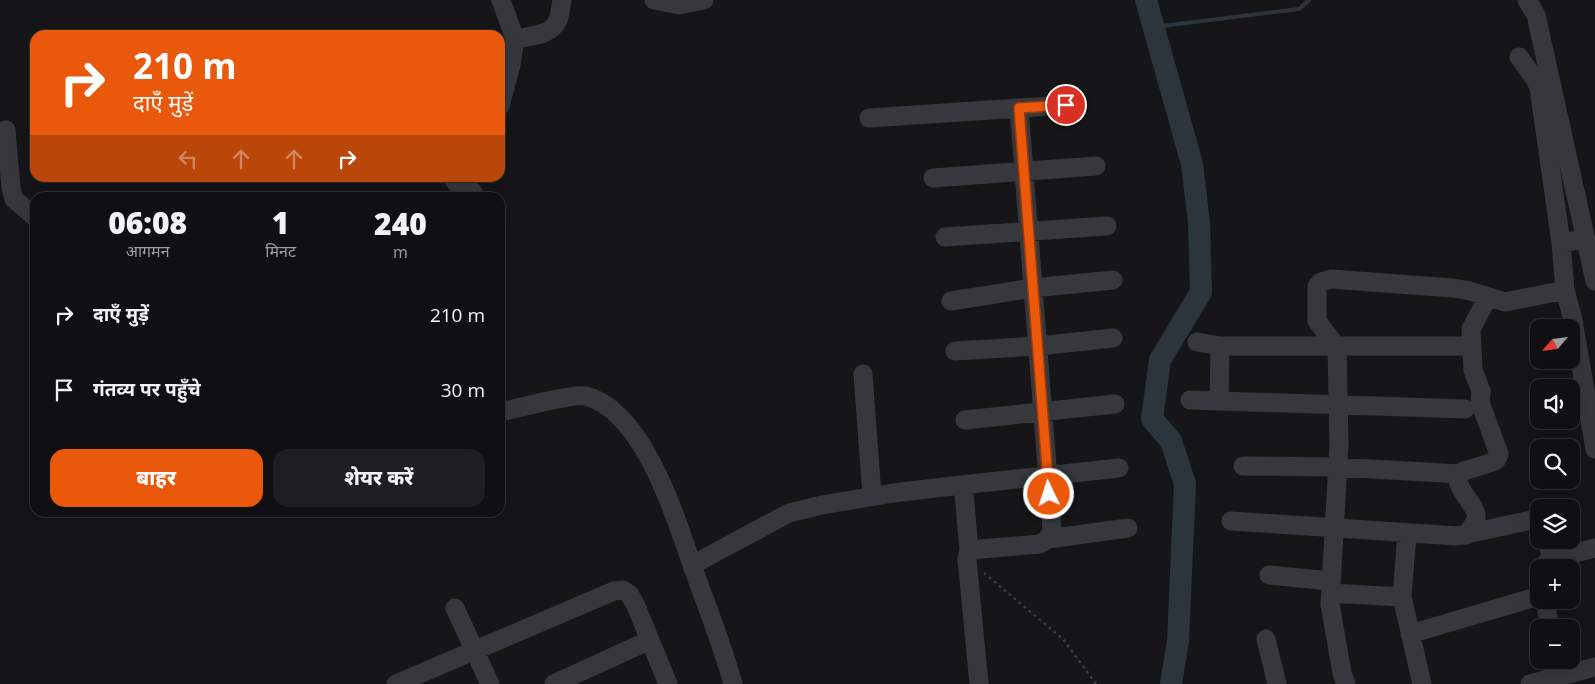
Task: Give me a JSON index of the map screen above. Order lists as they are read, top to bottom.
{
  "north": "bottom left",
  "page": {
    "turn": ["210 m", "दाएँ मुड़ें"],
    "eta": [
      "06:08",
      "आगमन",
      "1",
      "मिनट",
      "240",
      "m"
    ],
    "list": [
      {
        "name": "दाएँ मुड़ें",
        "value": "210 m"
      },
      {
        "name": "गंतव्य पर पहुँचे",
        "value": "30 m"
      }
    ],
    "map_buttons": ["+", "−"],
    "buttons": ["बाहर", "शेयर करें"]
  }
}
